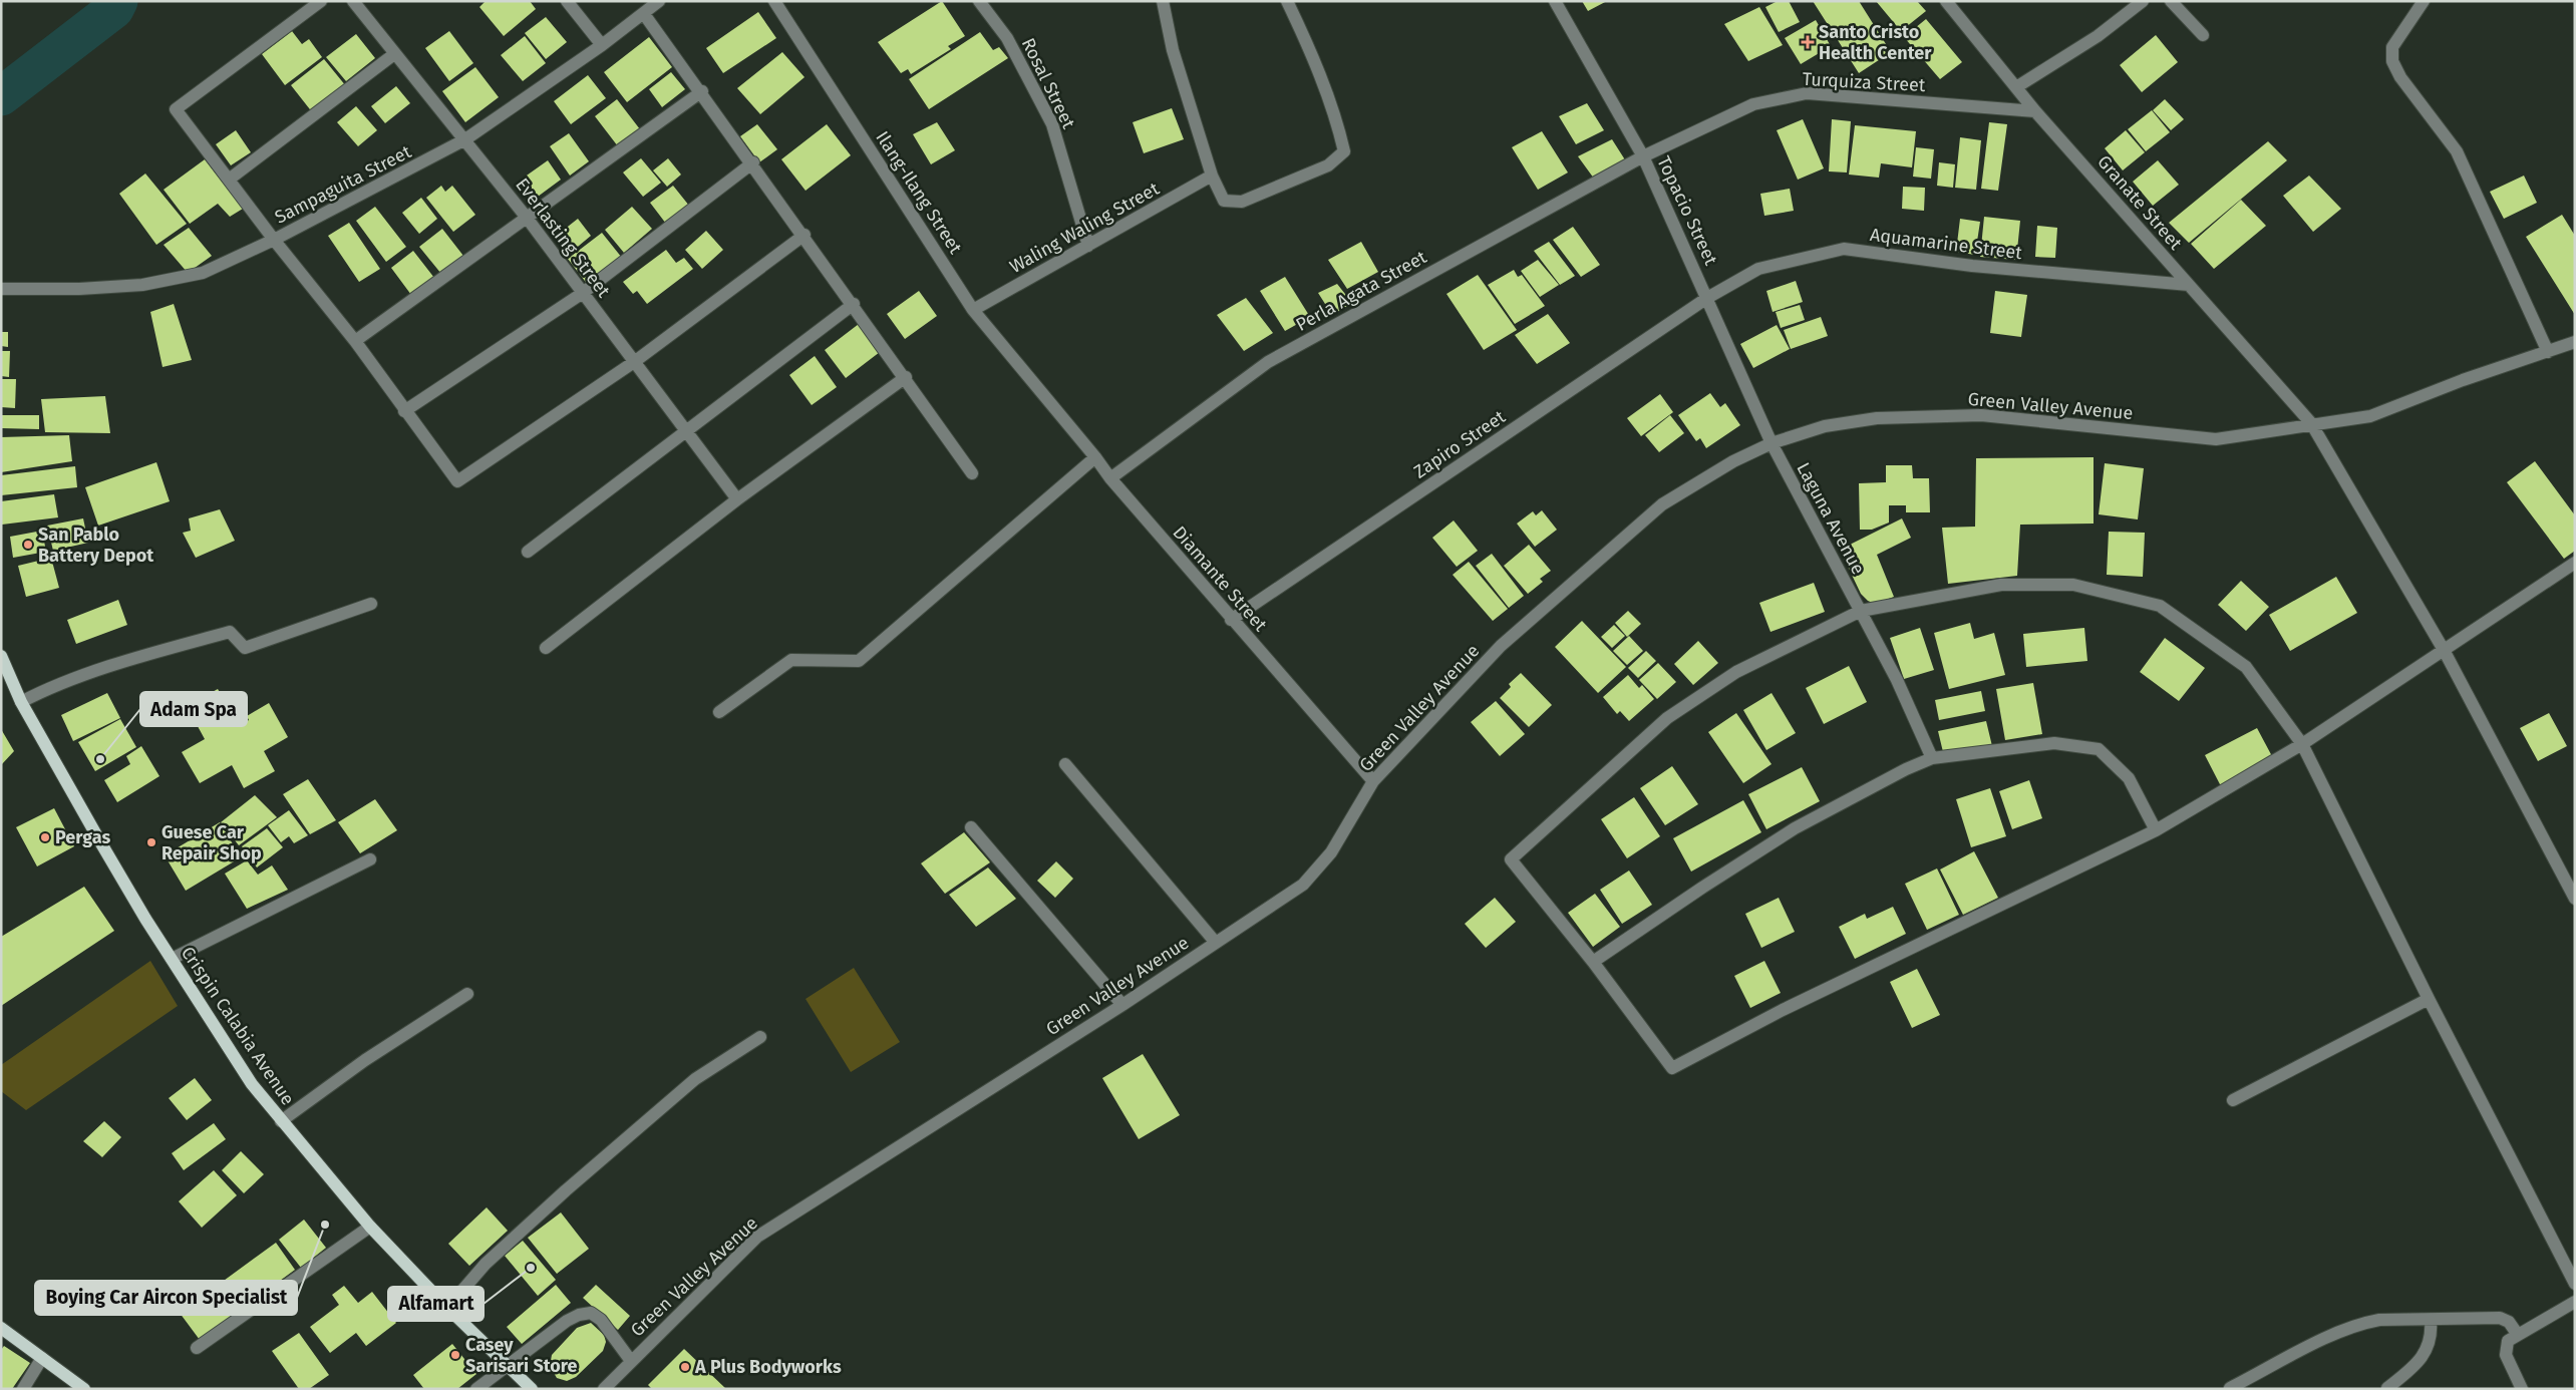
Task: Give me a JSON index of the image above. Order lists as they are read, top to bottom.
{
  "streets": {
    "main road": ["Crispin Calabia Avenue"],
    "street": [
      "Turquiza Street",
      "Rosal Street",
      "Sampaguita Street",
      "Ilang-Ilang Street",
      "Granate Street",
      "Topacio Street",
      "Waling Waling Street",
      "Everlasting Street",
      "Aquamarine Street",
      "Perla Agata Street",
      "Green Valley Avenue",
      "Zapiro Street",
      "Laguna Avenue",
      "Diamante Street"
    ]
  },
  "crossings": [
    ["Turquiza Street", "Granate Street"],
    ["Turquiza Street", "Topacio Street"],
    ["Turquiza Street", "Perla Agata Street"],
    ["Rosal Street", "Waling Waling Street"],
    ["Sampaguita Street", "Everlasting Street"],
    ["Ilang-Ilang Street", "Waling Waling Street"],
    ["Ilang-Ilang Street", "Diamante Street"],
    ["Granate Street", "Aquamarine Street"],
    ["Granate Street", "Green Valley Avenue"],
    ["Topacio Street", "Aquamarine Street"],
    ["Topacio Street", "Perla Agata Street"],
    ["Topacio Street", "Green Valley Avenue"],
    ["Topacio Street", "Zapiro Street"],
    ["Topacio Street", "Laguna Avenue"],
    ["Aquamarine Street", "Zapiro Street"],
    ["Perla Agata Street", "Diamante Street"],
    ["Green Valley Avenue", "Laguna Avenue"],
    ["Green Valley Avenue", "Diamante Street"],
    ["Zapiro Street", "Diamante Street"]
  ],
  "places": {
    "health": ["Santo Cristo Health Center"],
    "other": [
      "San Pablo Battery Depot",
      "Adam Spa",
      "Pergas",
      "Guese Car Repair Shop",
      "Boying Car Aircon Specialist",
      "Alfamart",
      "Casey Sarisari Store",
      "A Plus Bodyworks"
    ]
  }
}
